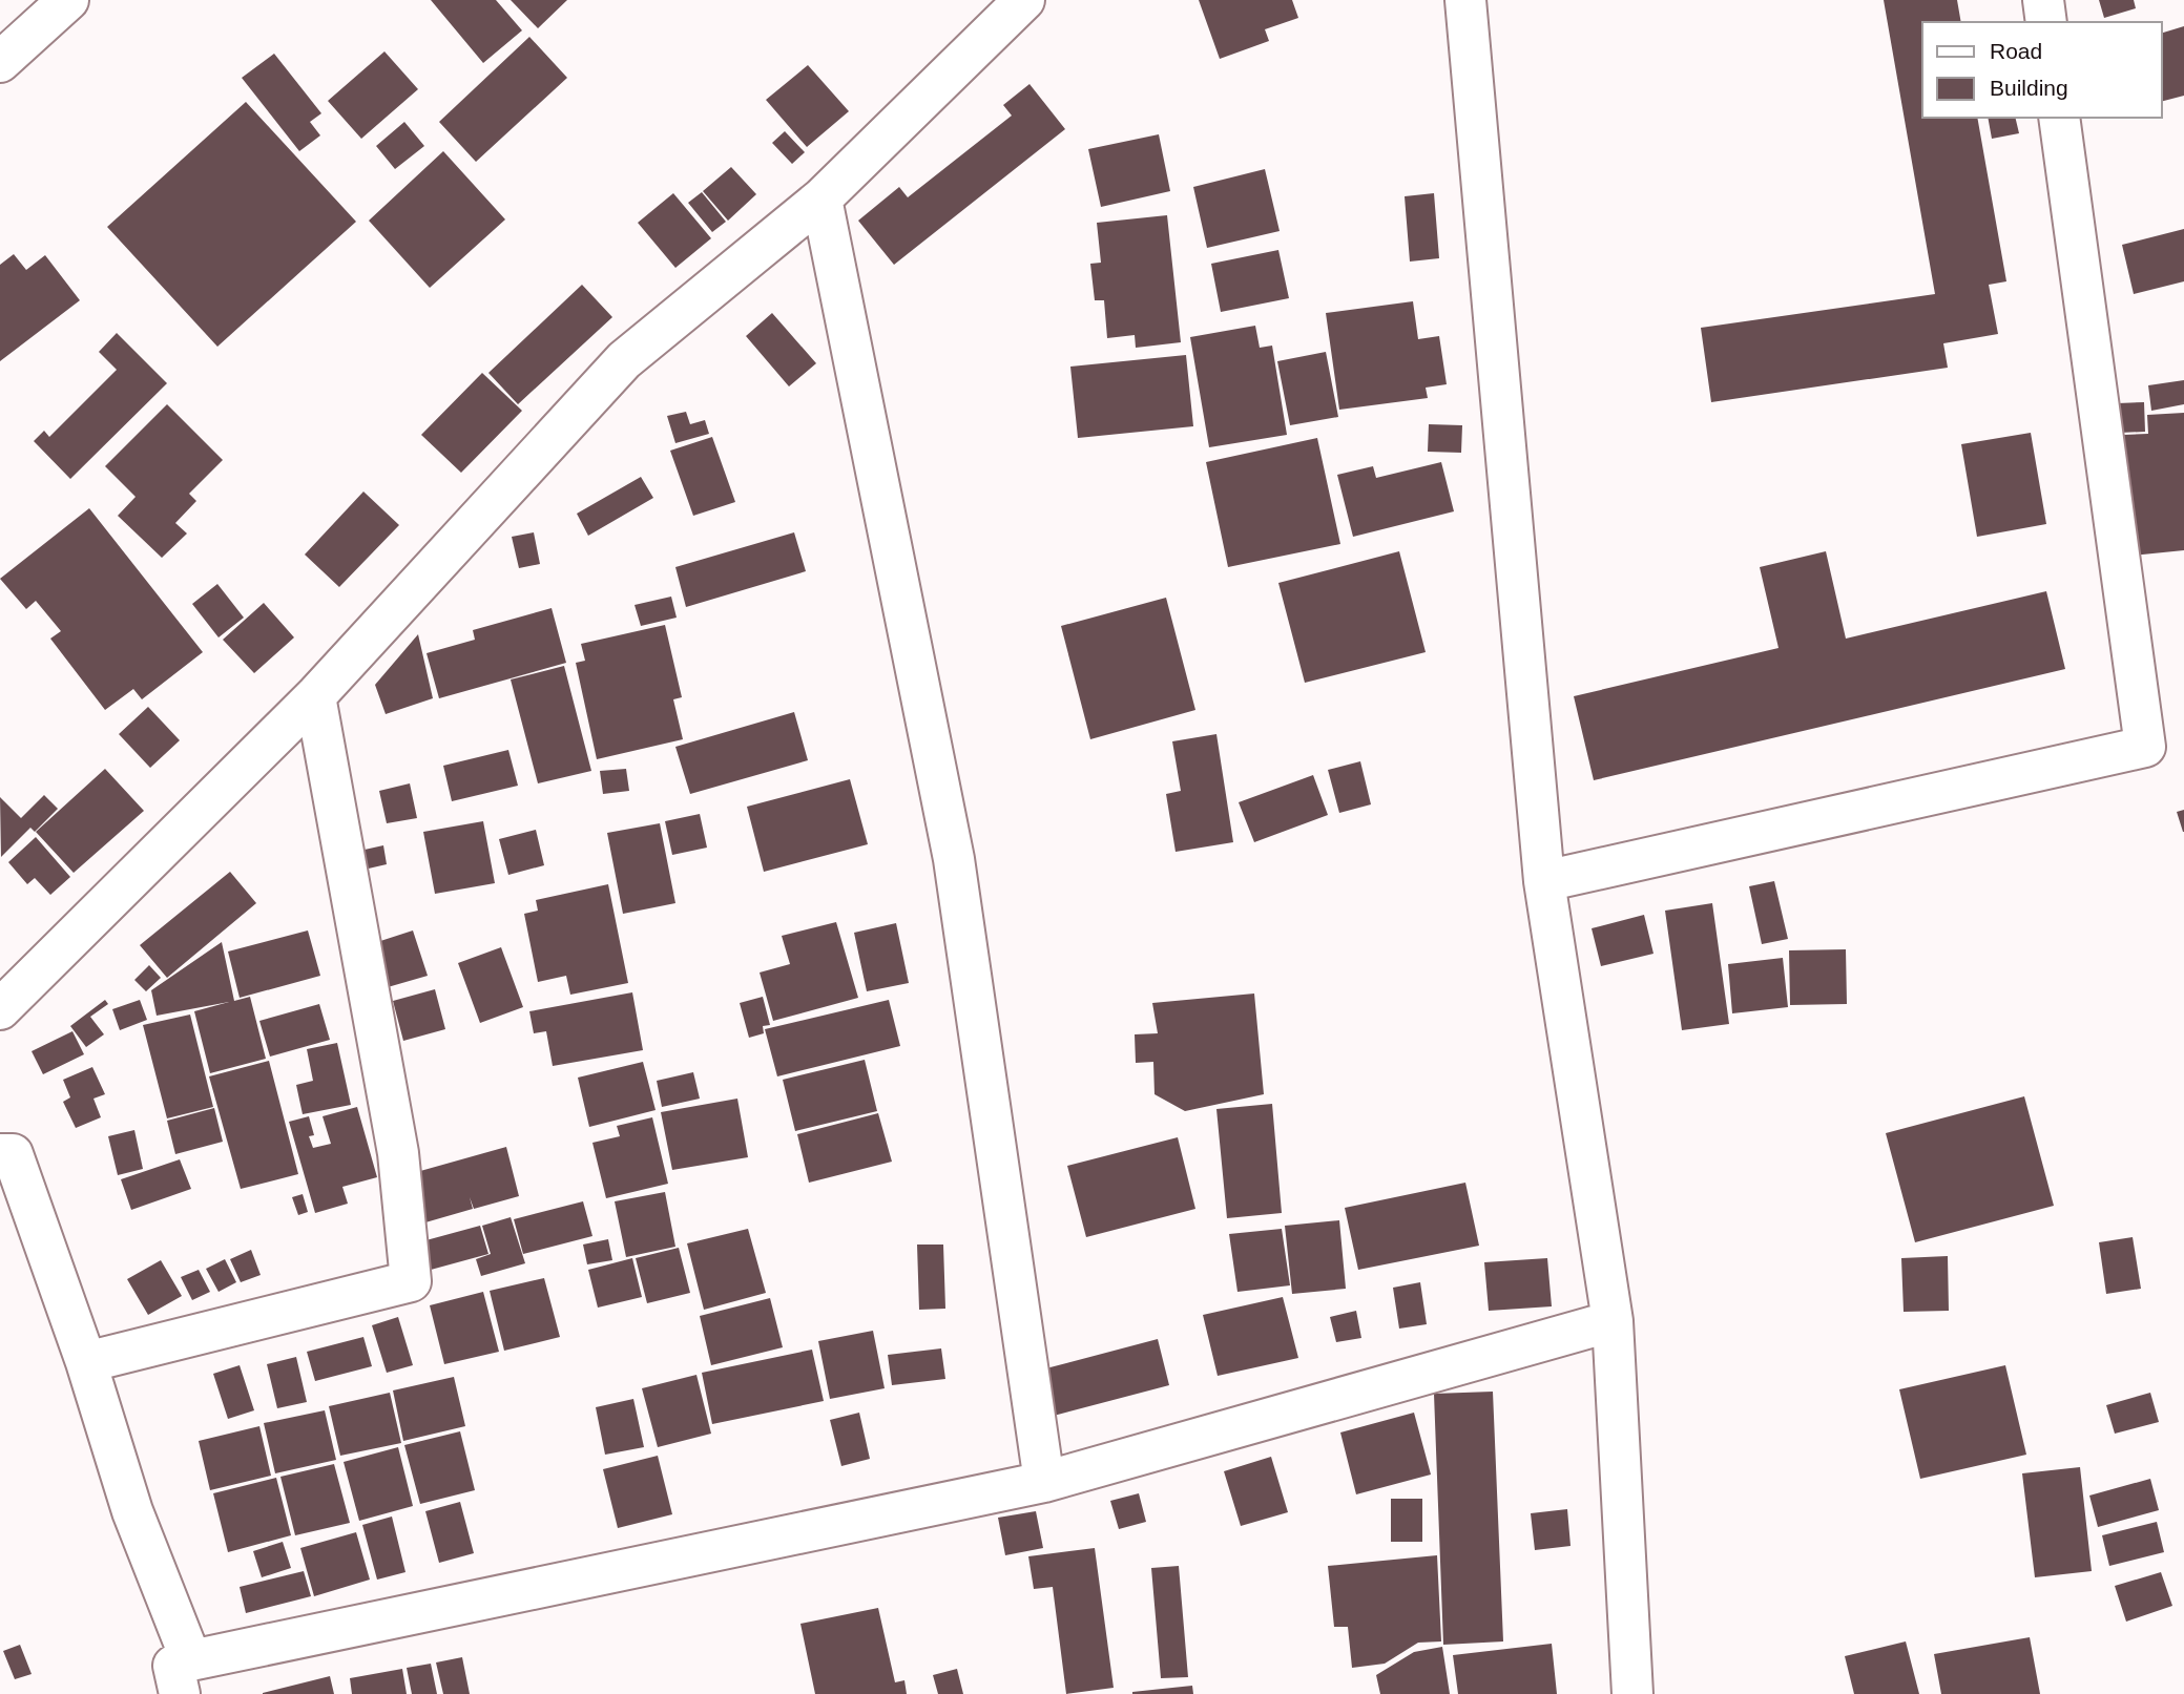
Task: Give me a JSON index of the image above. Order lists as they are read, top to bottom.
{
  "legend": ["Road", "Building"]
}
